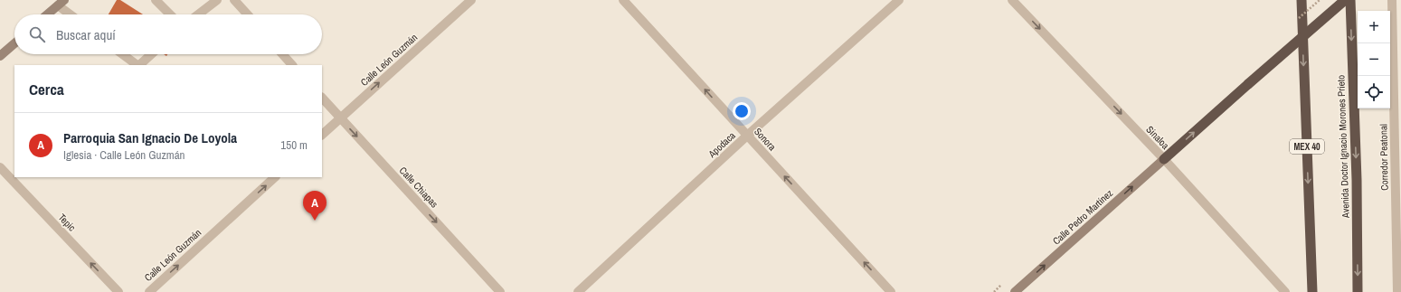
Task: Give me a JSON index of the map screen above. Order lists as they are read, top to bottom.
{
  "streets": {
    "highway": ["MEX 40", "Avenida Doctor Ignacio Morones Prieto"],
    "main road": ["Calle Pedro Martínez"],
    "street": [
      "Calle León Guzmán",
      "Sinaloa",
      "Sonora",
      "Apodaca",
      "Corredor Peatonal",
      "Calle Chiapas",
      "Tepic"
    ]
  },
  "crossings": [
    ["Calle León Guzmán", "Calle Chiapas"],
    ["Sinaloa", "Calle Pedro Martínez"],
    ["Sonora", "Apodaca"]
  ],
  "one_way": [
    "Calle León Guzmán",
    "Sinaloa",
    "Sonora",
    "Calle Chiapas",
    "Calle Pedro Martínez",
    "Tepic"
  ],
  "page": {
    "map_buttons": ["+", "−"],
    "search": "Buscar aquí",
    "heading": "Cerca",
    "list": [
      {
        "mark": "A",
        "name": "Parroquia San Ignacio De Loyola",
        "note": "Iglesia · Calle León Guzmán",
        "value": "150 m"
      }
    ],
    "pins": "A"
  }
}
